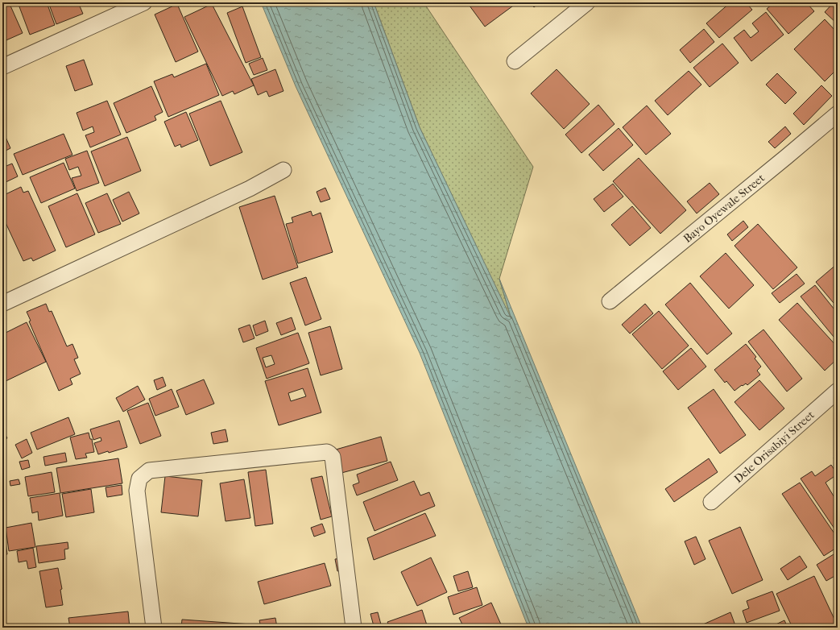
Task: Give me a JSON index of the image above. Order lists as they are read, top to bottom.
{
  "streets": {
    "street": ["Bayo Oyewale Street", "Dele Orisabiyi Street"]
  }
}
